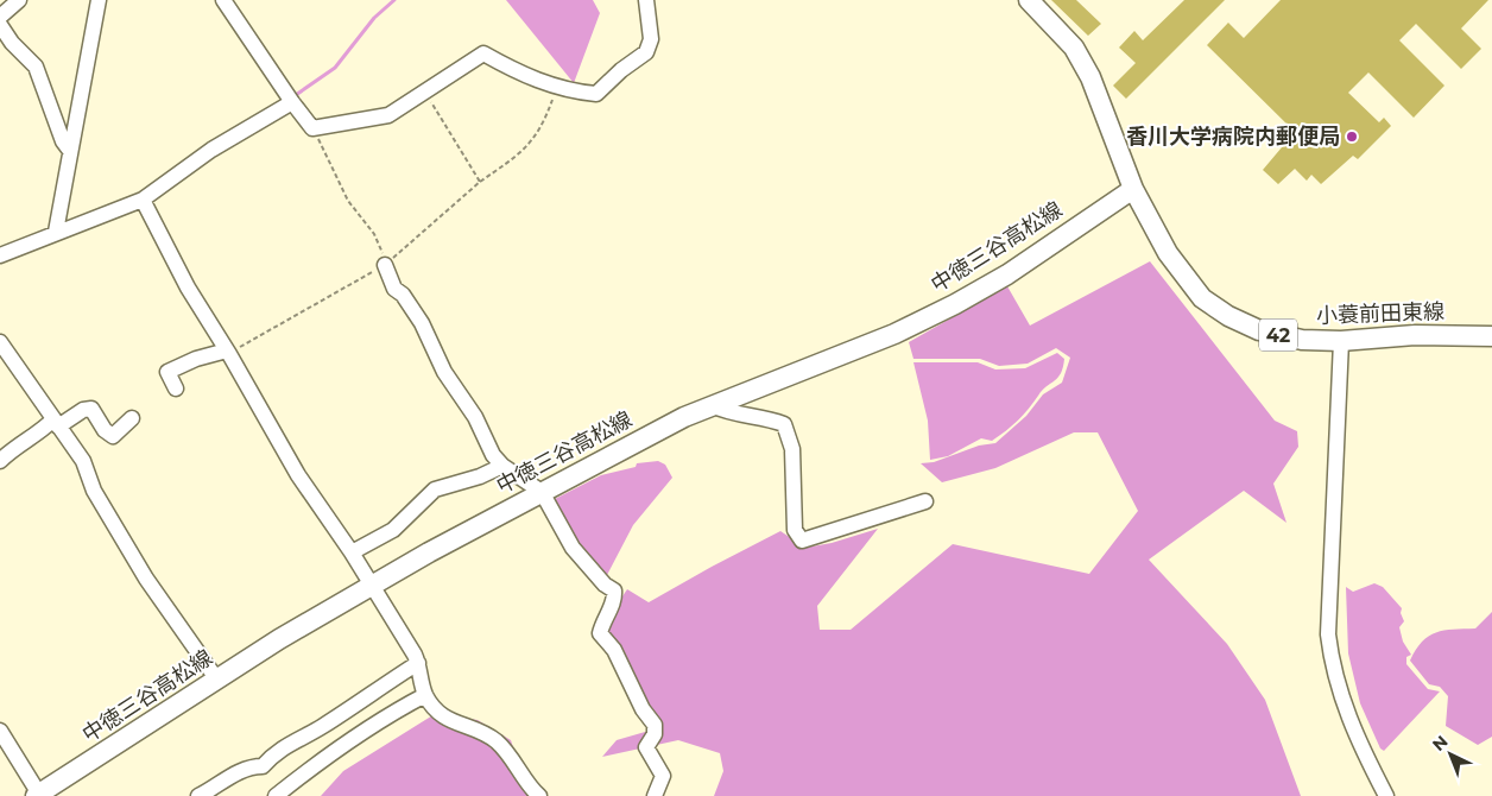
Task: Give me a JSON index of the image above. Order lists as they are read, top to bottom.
{
  "streets": {
    "main road": ["中徳三谷高松線", "小蓑前田東線", "42"]
  },
  "crossings": [
    ["中徳三谷高松線", "小蓑前田東線"]
  ],
  "places": ["香川大学病院内郵便局"],
  "north": "top left"
}
